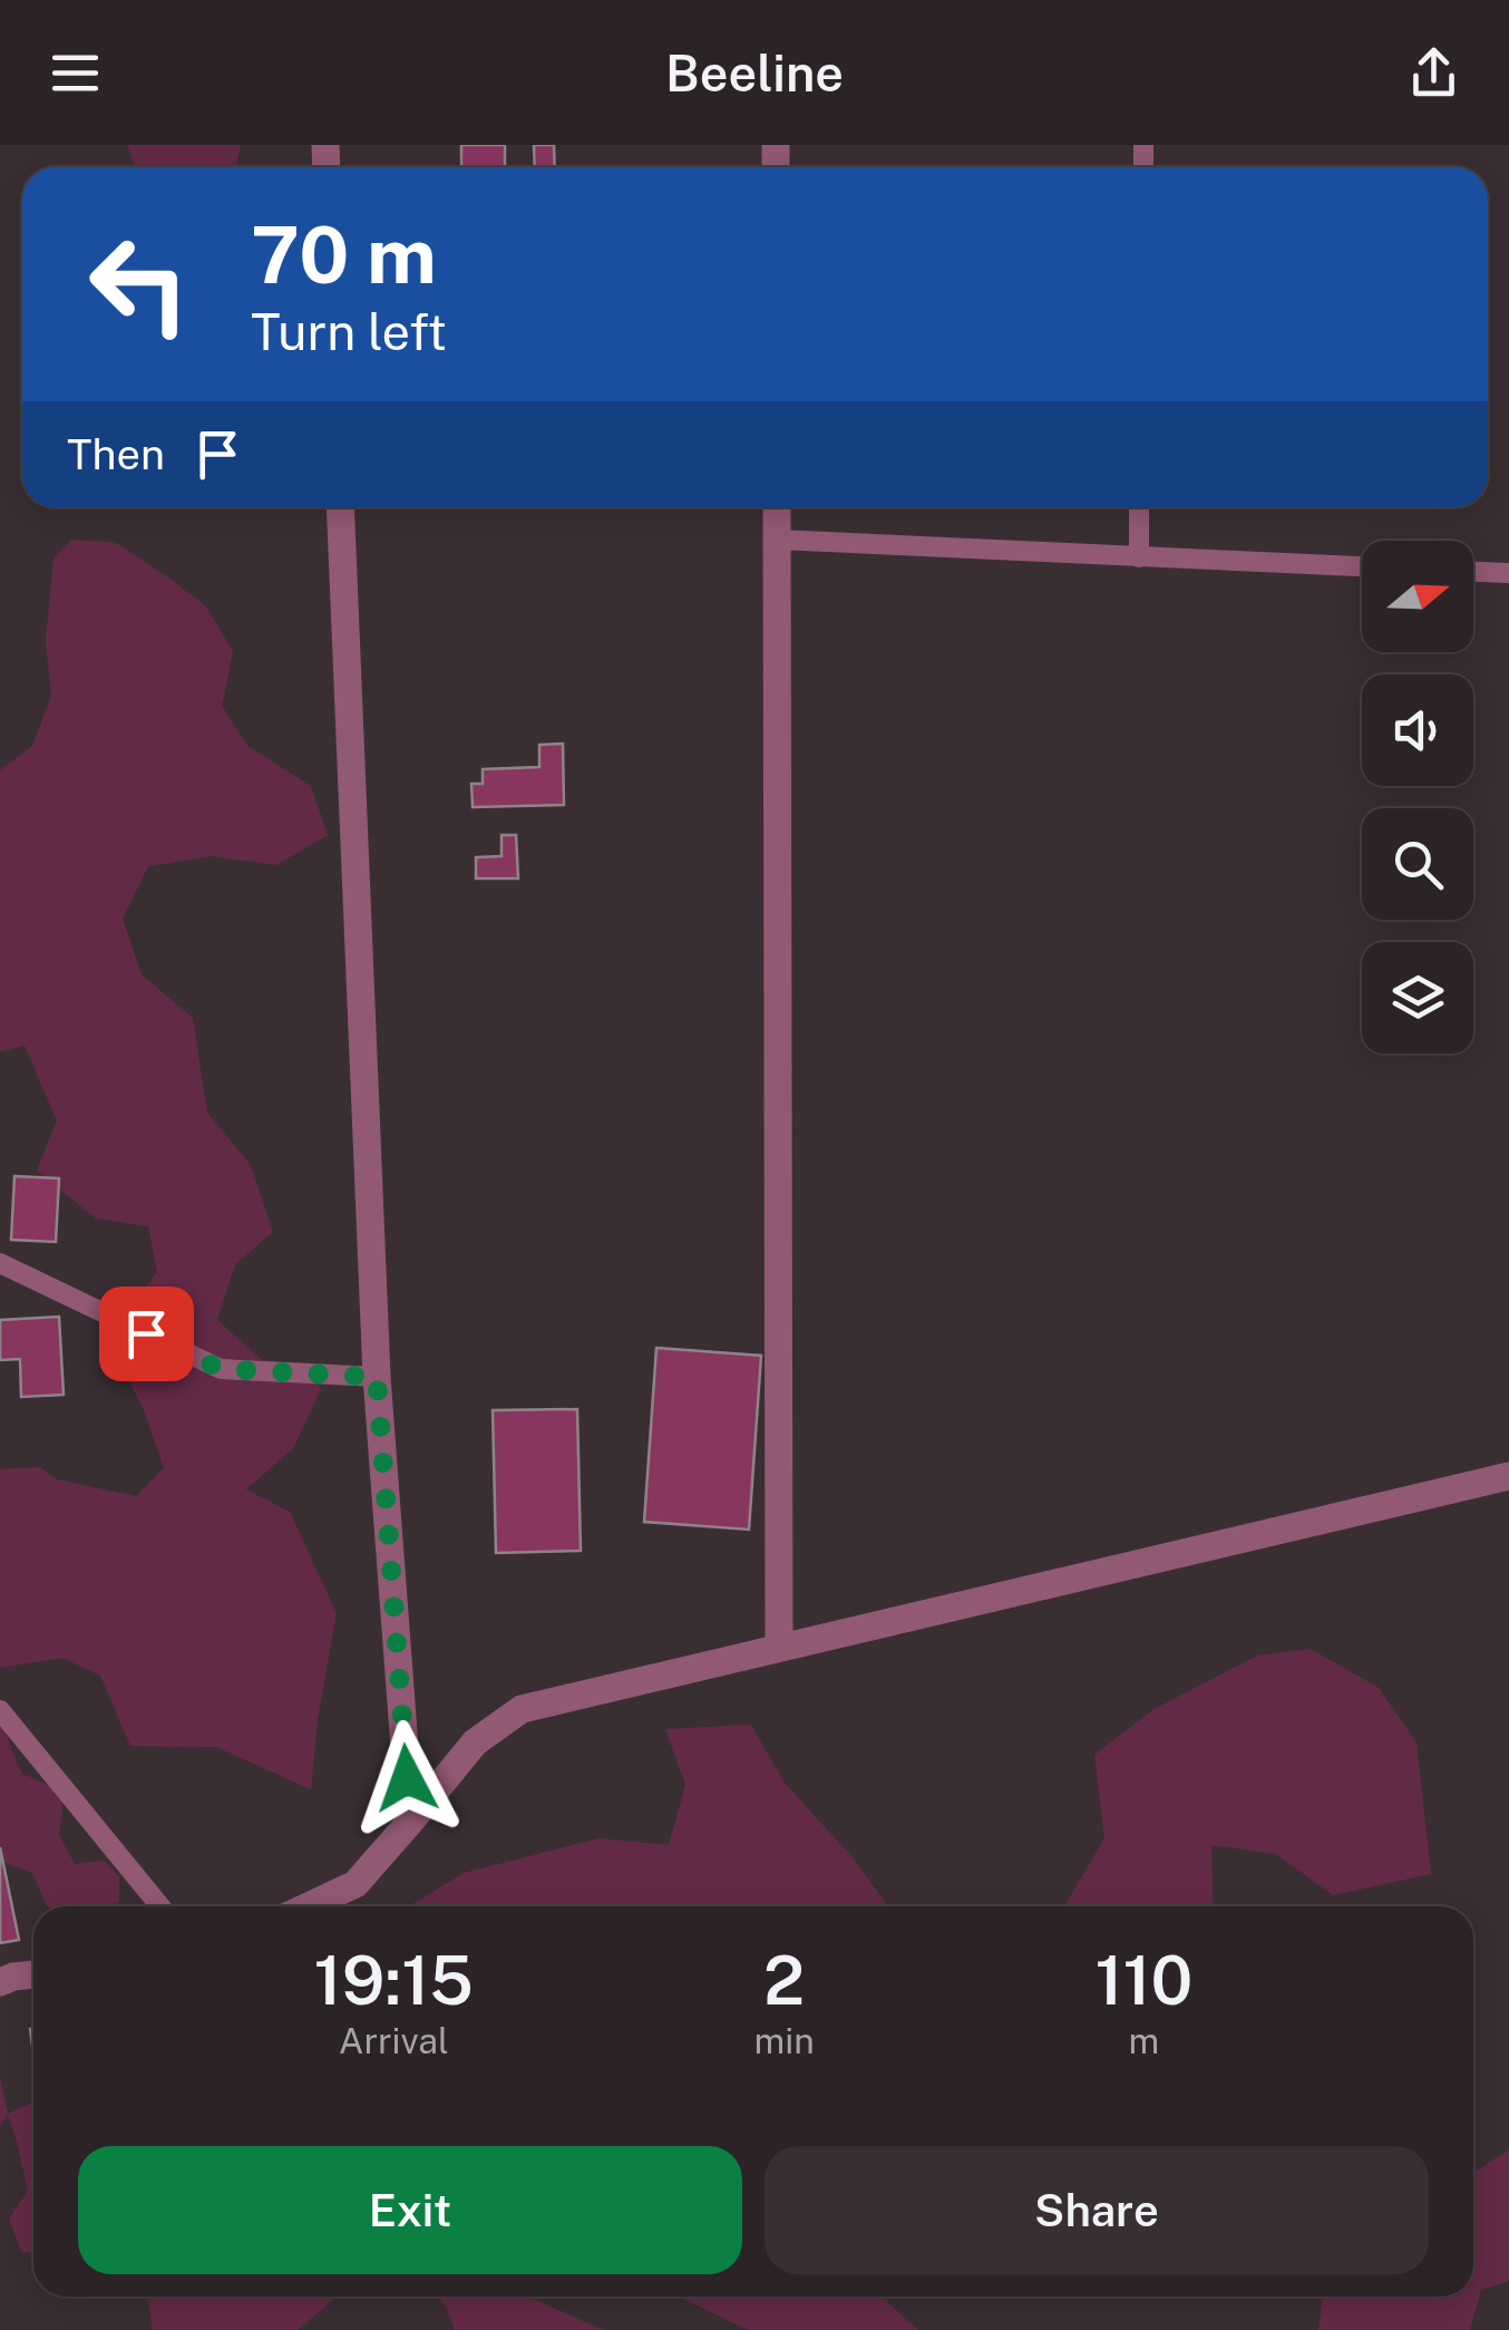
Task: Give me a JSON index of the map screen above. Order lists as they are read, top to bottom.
{
  "north": "right",
  "page": {
    "header": "Beeline",
    "turn": ["70 m", "Turn left"],
    "then": "Then",
    "eta": [
      "19:15",
      "Arrival",
      "2",
      "min",
      "110",
      "m"
    ],
    "buttons": ["Exit", "Share"]
  }
}
